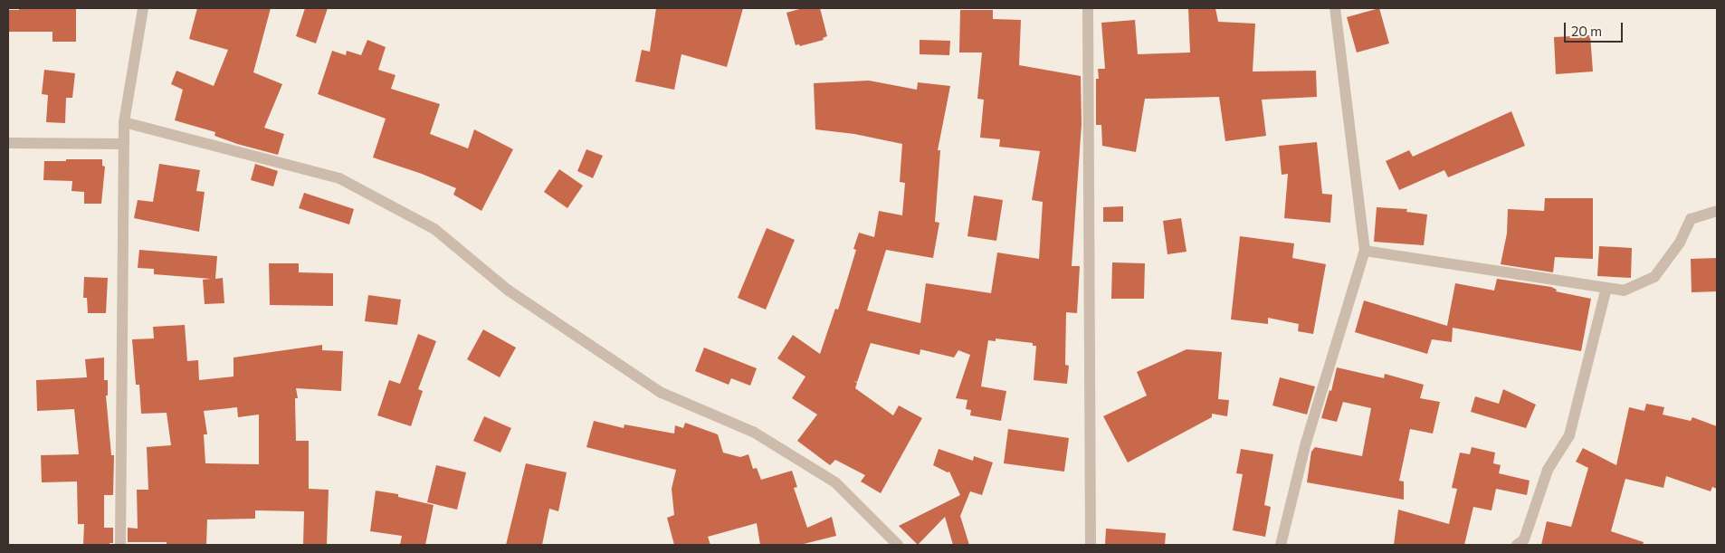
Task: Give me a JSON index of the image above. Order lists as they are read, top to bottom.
{
  "scale_bar": "20 m"
}
